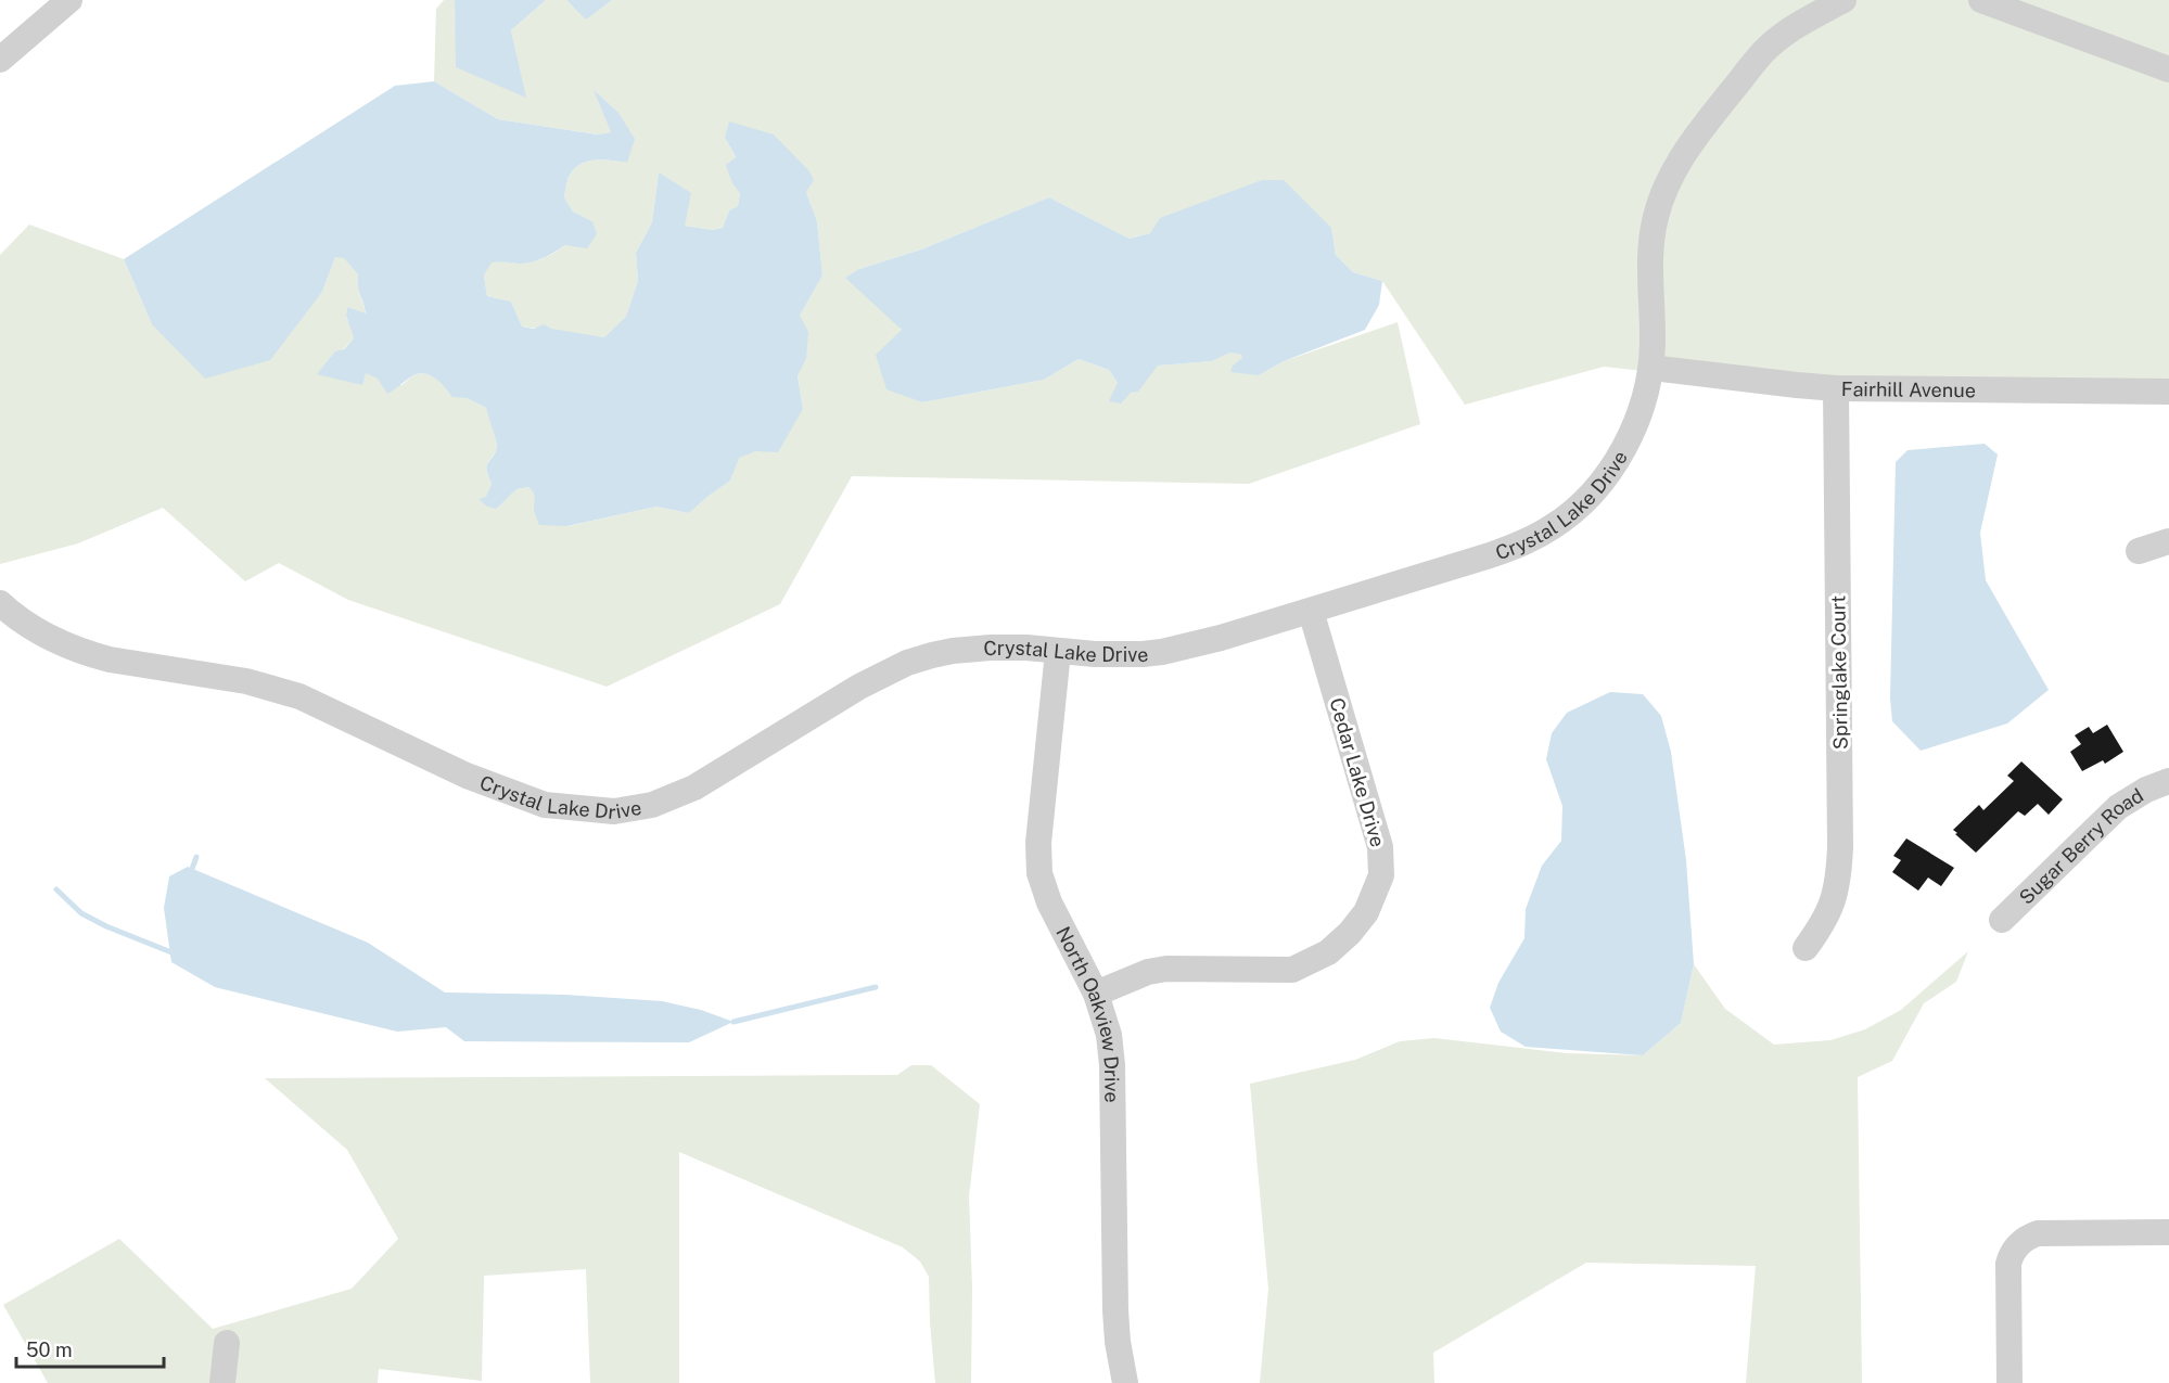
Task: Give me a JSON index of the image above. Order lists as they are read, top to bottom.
{
  "streets": {
    "street": [
      "Fairhill Avenue",
      "Crystal Lake Drive",
      "Springlake Court",
      "Cedar Lake Drive",
      "Sugar Berry Road",
      "North Oakview Drive"
    ]
  },
  "crossings": [
    ["Fairhill Avenue", "Crystal Lake Drive"],
    ["Fairhill Avenue", "Springlake Court"],
    ["Crystal Lake Drive", "Cedar Lake Drive"],
    ["Crystal Lake Drive", "North Oakview Drive"],
    ["Cedar Lake Drive", "North Oakview Drive"]
  ],
  "scale_bar": "50 m"
}
